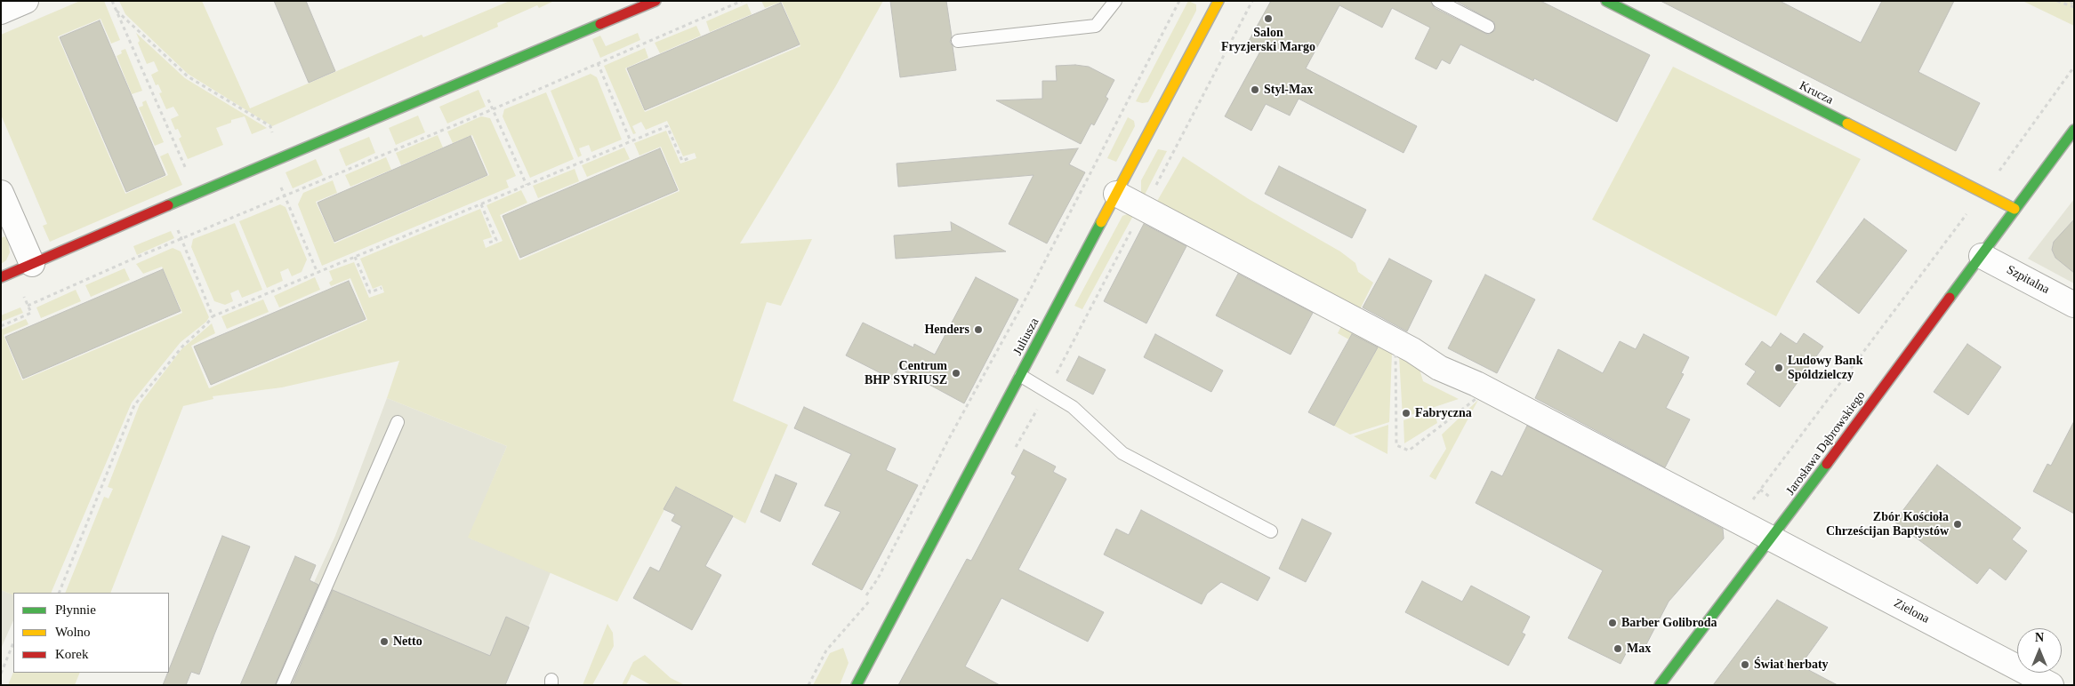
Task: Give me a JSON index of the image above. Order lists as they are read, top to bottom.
{
  "streets": {
    "street": [
      "Krucza",
      "Szpitalna",
      "Juliusza",
      "Jarosława Dąbrowskiego",
      "Zielona"
    ]
  },
  "crossings": [
    ["Krucza", "Jarosława Dąbrowskiego"],
    ["Szpitalna", "Jarosława Dąbrowskiego"],
    ["Jarosława Dąbrowskiego", "Zielona"]
  ],
  "places": [
    "Salon Fryzjerski Margo",
    "Styl-Max",
    "Henders",
    "Ludowy Bank Spóldzielczy",
    "Centrum BHP SYRIUSZ",
    "Fabryczna",
    "Zbór Kościoła Chrześcijan Baptystów",
    "Barber Golibroda",
    "Netto",
    "Max",
    "Świat herbaty"
  ],
  "legend": ["Płynnie", "Wolno", "Korek"],
  "north": "top"
}
